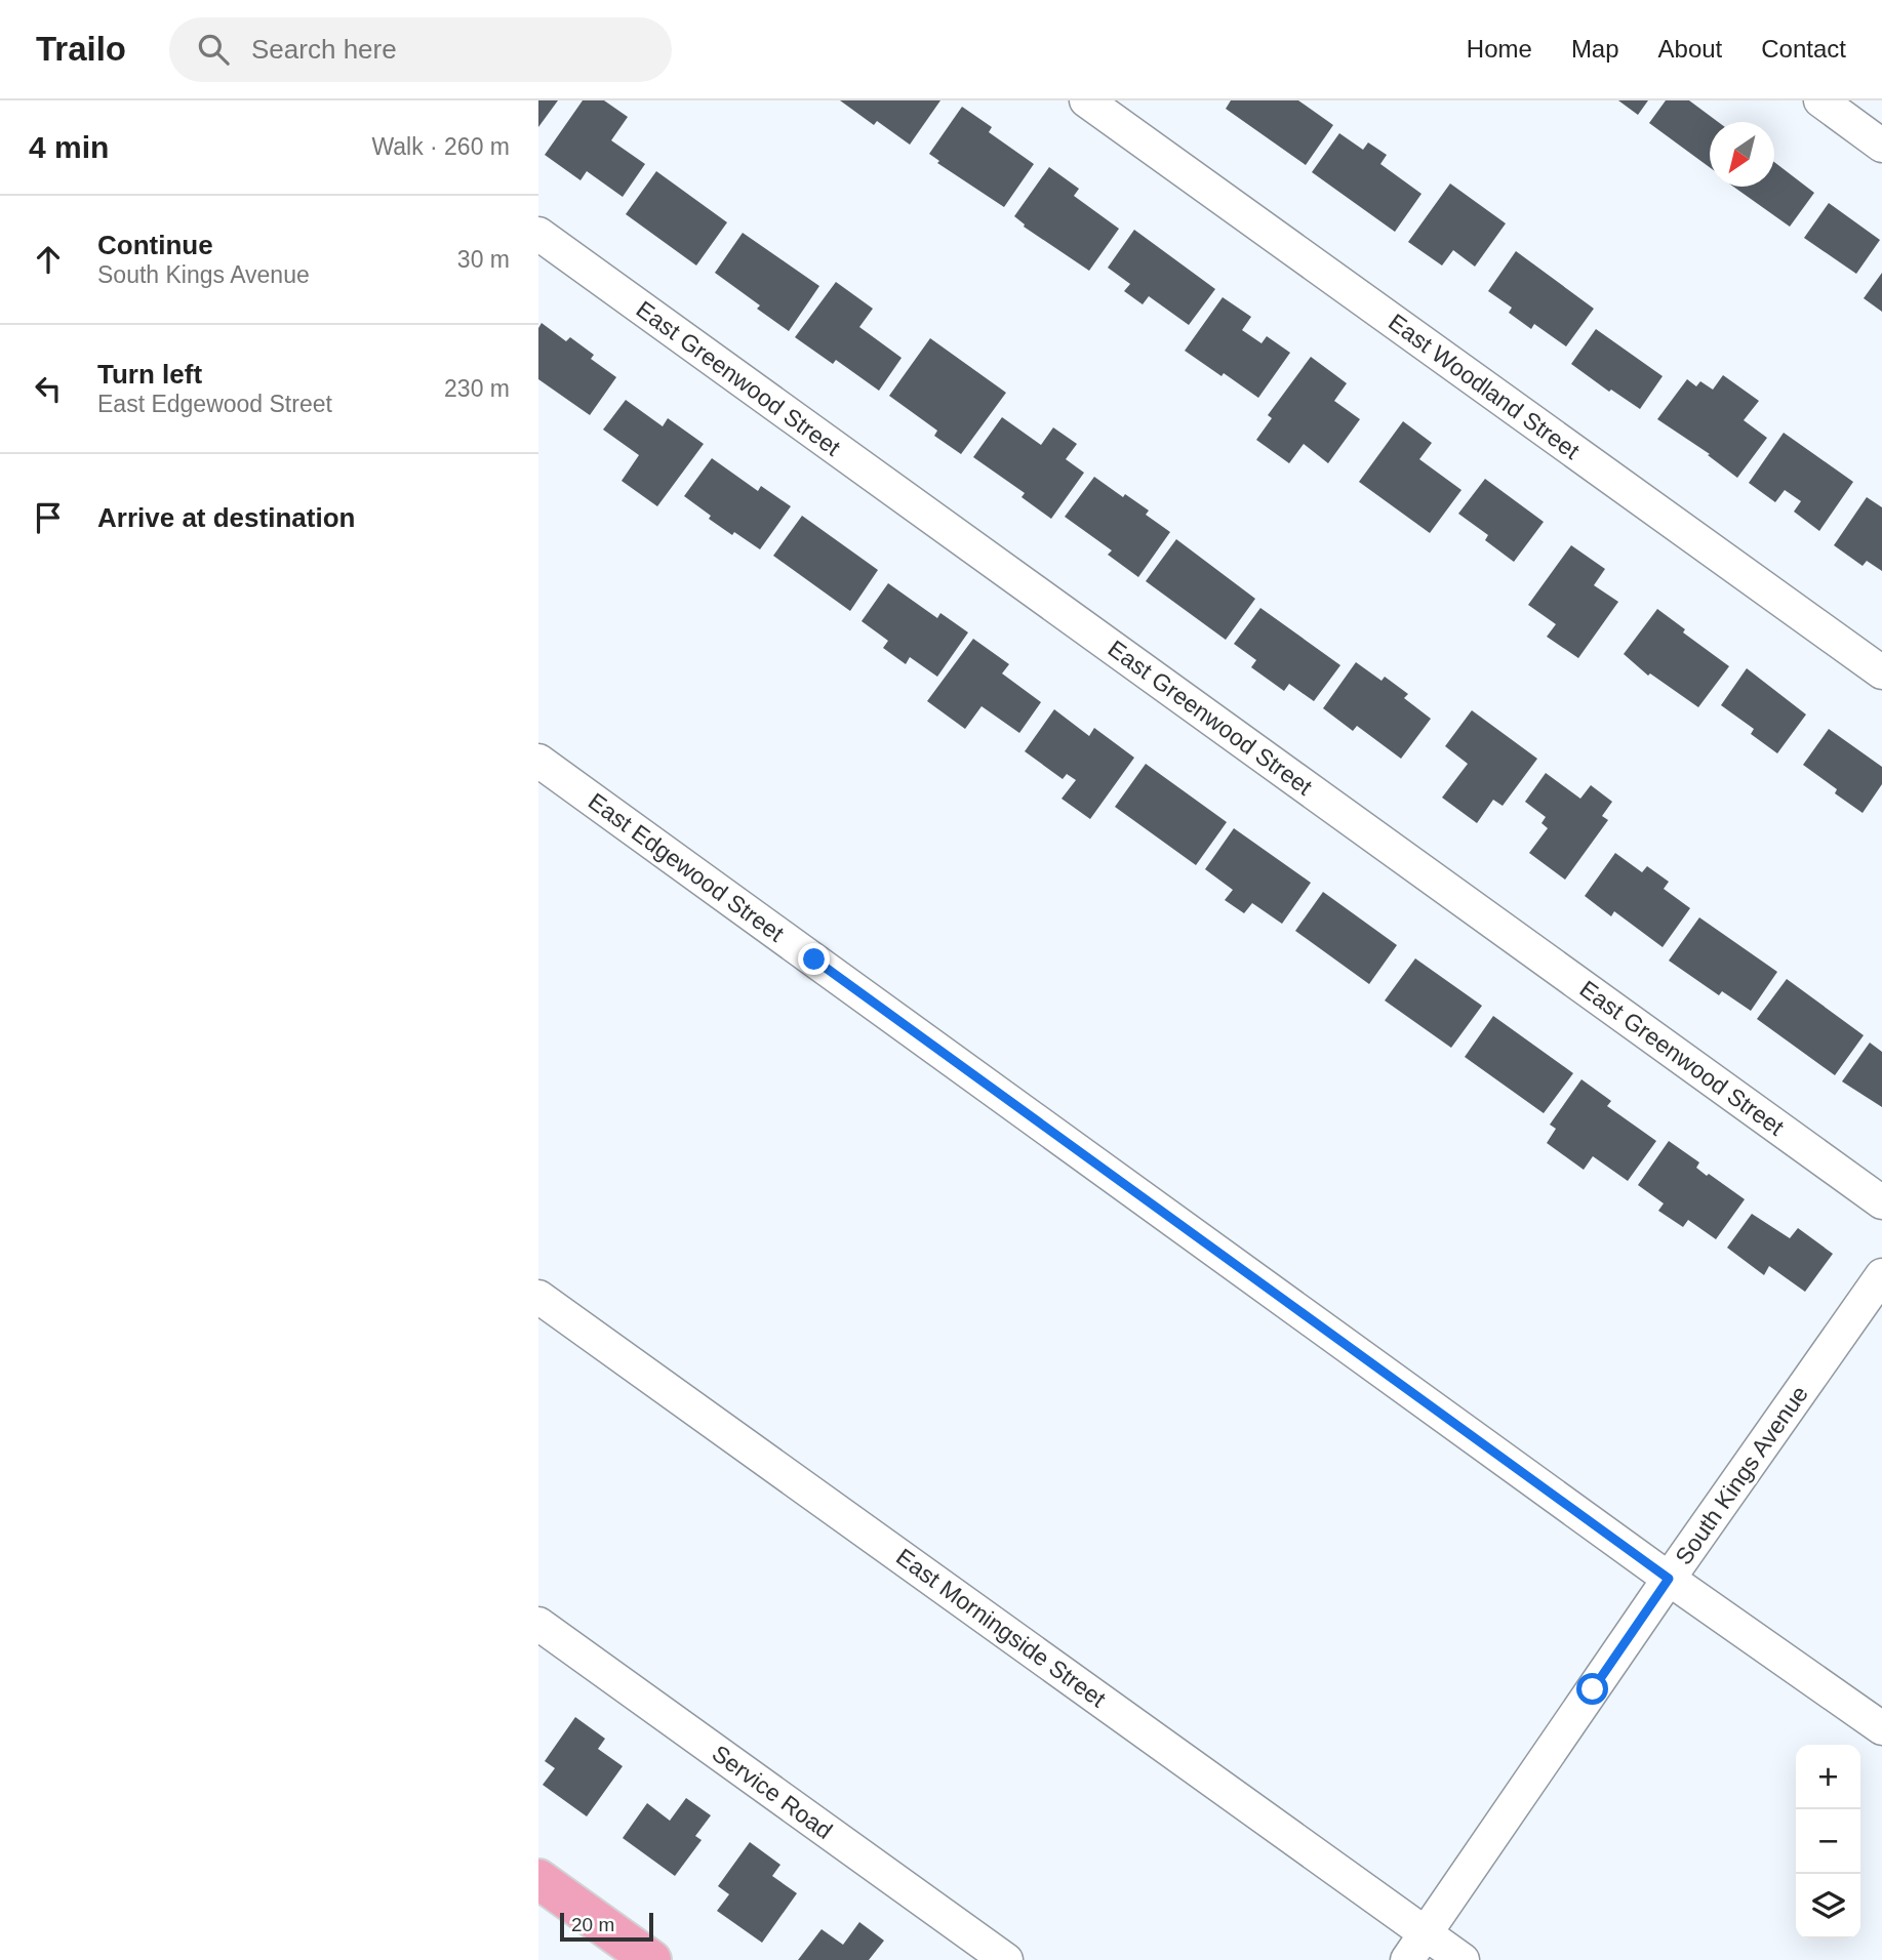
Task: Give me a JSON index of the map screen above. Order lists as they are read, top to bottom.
{
  "streets": {
    "street": [
      "East Greenwood Street",
      "East Woodland Street",
      "East Edgewood Street",
      "South Kings Avenue",
      "East Morningside Street",
      "Service Road"
    ]
  },
  "crossings": [
    ["East Edgewood Street", "South Kings Avenue"],
    ["South Kings Avenue", "East Morningside Street"]
  ],
  "scale_bar": "20 m",
  "north": "bottom left",
  "page": {
    "header": "Trailo",
    "search": "Search here",
    "nav": [
      "Home",
      "Map",
      "About",
      "Contact"
    ],
    "heading": ["4 min", "Walk · 260 m"],
    "list": [
      ["Continue", "South Kings Avenue", "30 m"],
      ["Turn left", "East Edgewood Street", "230 m"],
      "Arrive at destination"
    ],
    "map_buttons": ["+", "−"],
    "scale": "20 m"
  }
}
